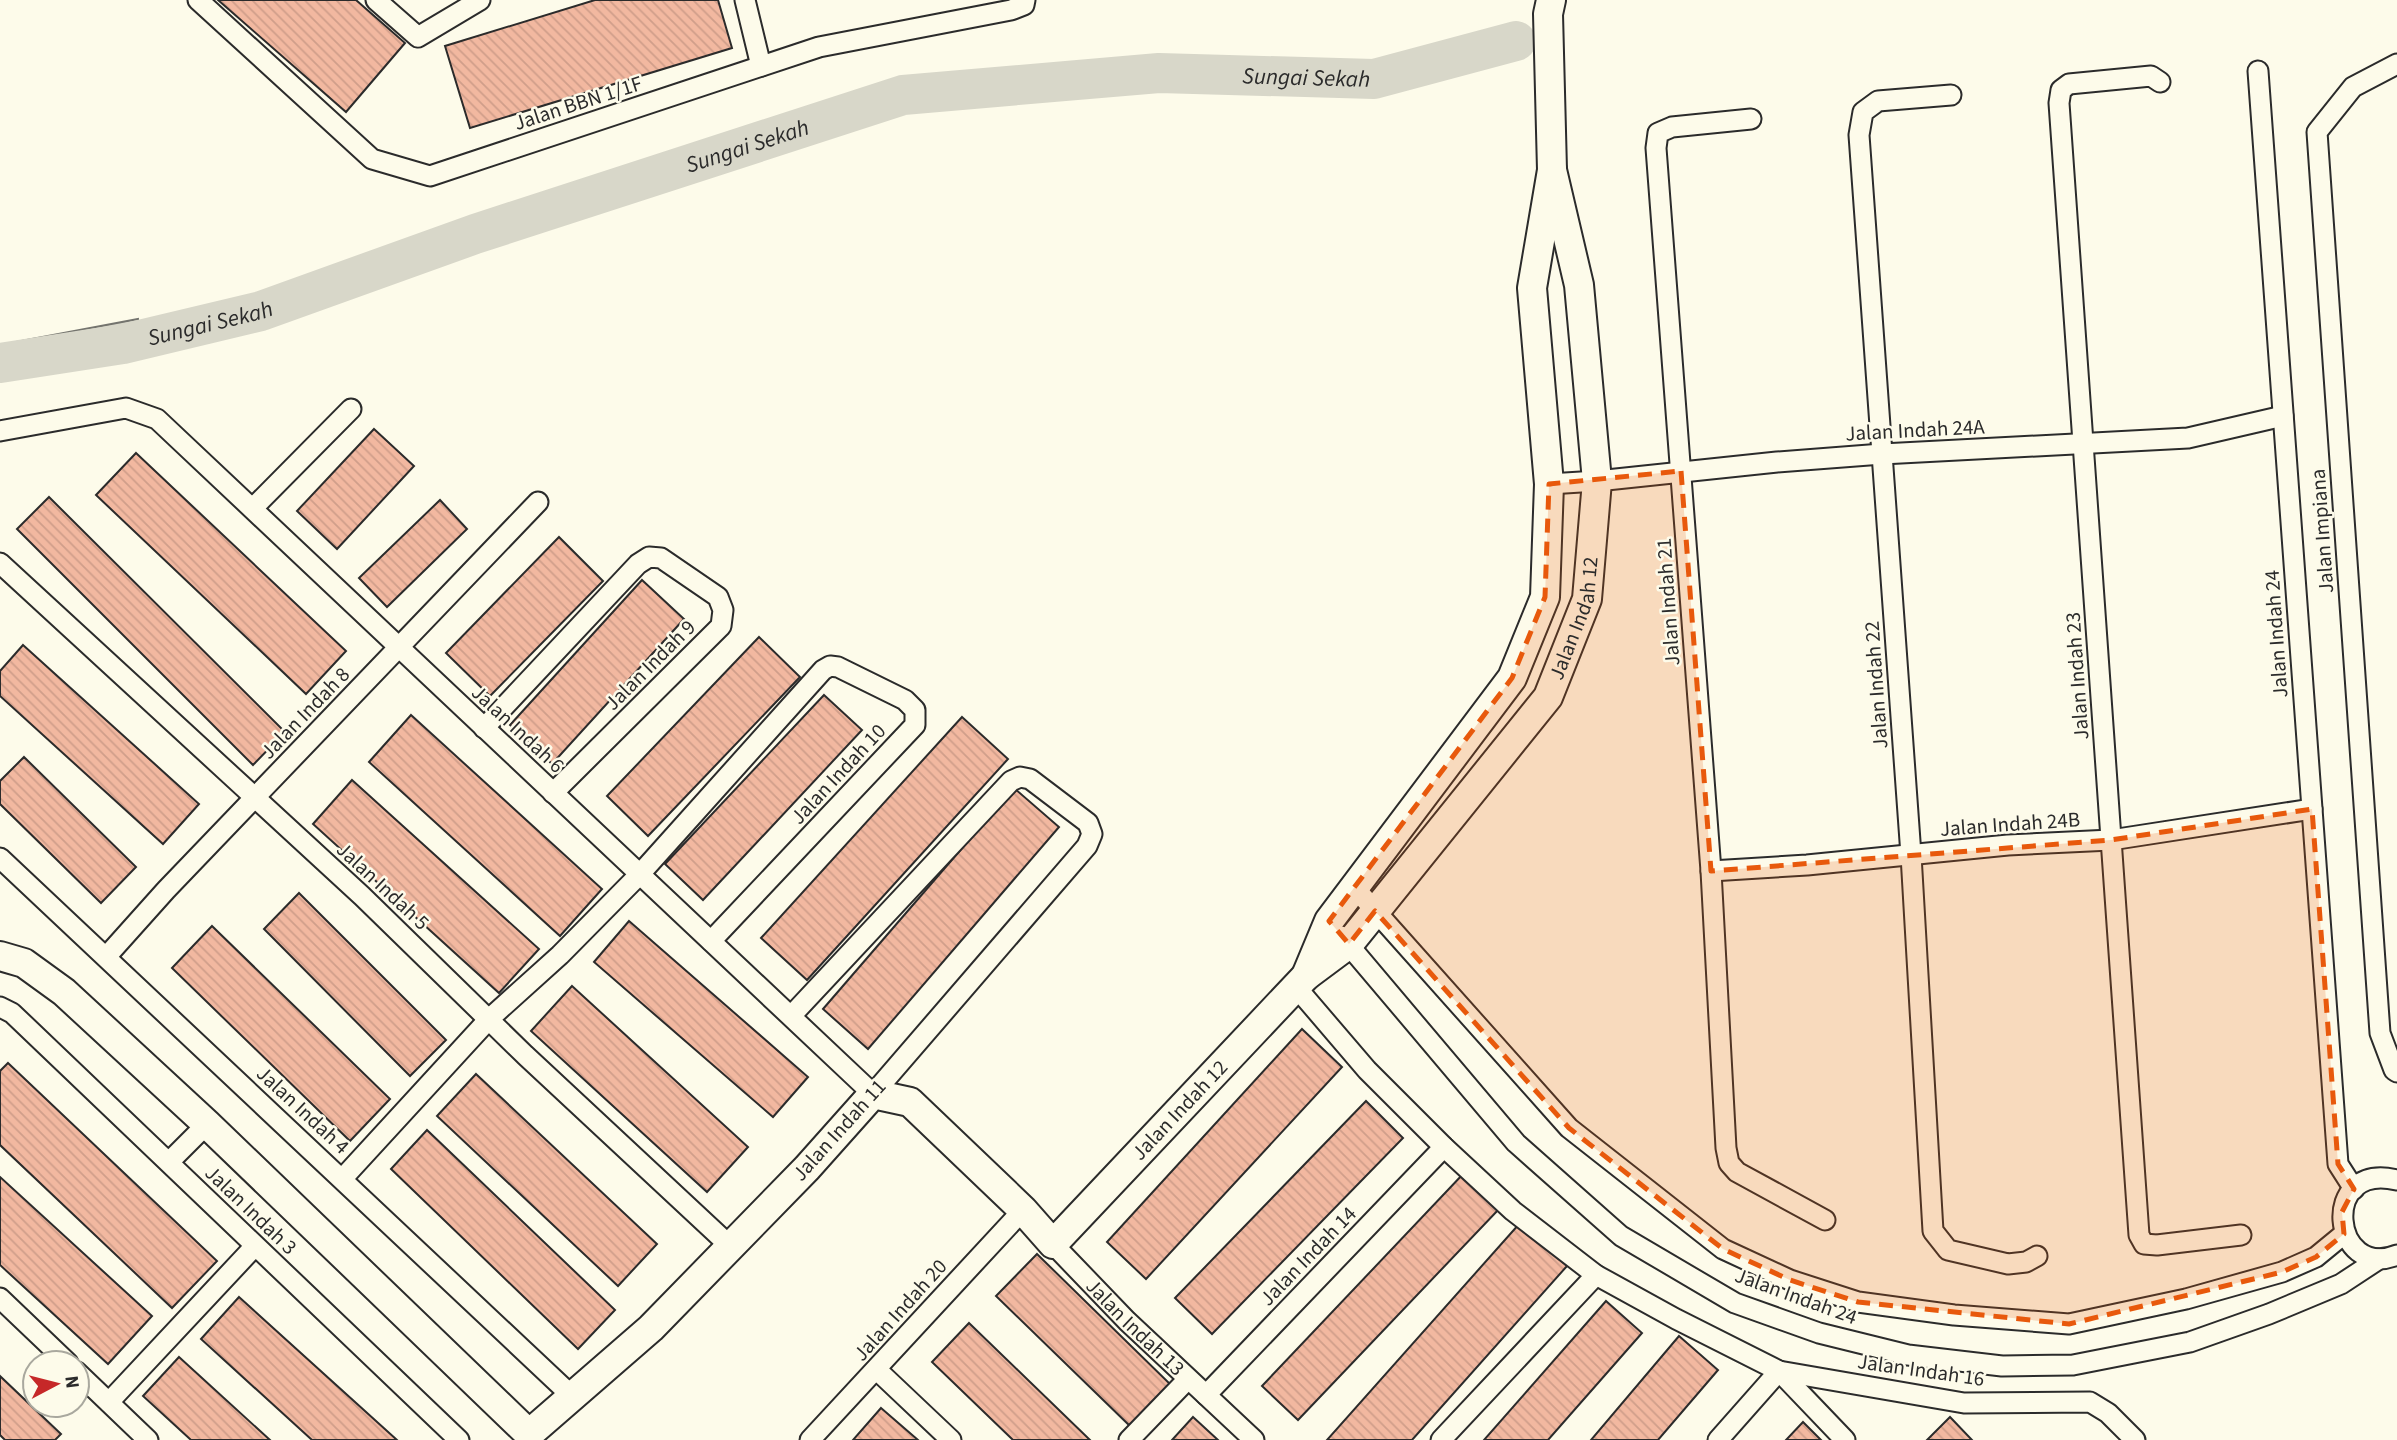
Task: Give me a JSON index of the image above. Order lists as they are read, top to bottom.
{
  "streets": {
    "street": [
      "Jalan BBN 1/1F",
      "Jalan Indah 24A",
      "Jalan Impiana",
      "Jalan Indah 21",
      "Jalan Indah 12",
      "Jalan Indah 24",
      "Jalan Indah 9",
      "Jalan Indah 23",
      "Jalan Indah 22",
      "Jalan Indah 8",
      "Jalan Indah 6",
      "Jalan Indah 10",
      "Jalan Indah 24B",
      "Jalan Indah 5",
      "Jalan Indah 4",
      "Jalan Indah 11",
      "Jalan Indah 3",
      "Jalan Indah 14",
      "Jalan Indah 20",
      "Jalan Indah 13",
      "Jalan Indah 16"
    ]
  },
  "crossings": [
    ["Jalan Indah 24A", "Jalan Indah 21"],
    ["Jalan Indah 24A", "Jalan Indah 12"],
    ["Jalan Indah 24A", "Jalan Indah 24"],
    ["Jalan Indah 24A", "Jalan Indah 23"],
    ["Jalan Indah 24A", "Jalan Indah 22"],
    ["Jalan Indah 21", "Jalan Indah 24B"],
    ["Jalan Indah 12", "Jalan Indah 24"],
    ["Jalan Indah 12", "Jalan Indah 13"],
    ["Jalan Indah 24", "Jalan Indah 24B"],
    ["Jalan Indah 9", "Jalan Indah 6"],
    ["Jalan Indah 23", "Jalan Indah 24B"],
    ["Jalan Indah 22", "Jalan Indah 24B"],
    ["Jalan Indah 8", "Jalan Indah 6"],
    ["Jalan Indah 8", "Jalan Indah 5"],
    ["Jalan Indah 8", "Jalan Indah 4"],
    ["Jalan Indah 6", "Jalan Indah 10"],
    ["Jalan Indah 6", "Jalan Indah 11"],
    ["Jalan Indah 6", "Jalan Indah 13"],
    ["Jalan Indah 5", "Jalan Indah 11"],
    ["Jalan Indah 4", "Jalan Indah 11"],
    ["Jalan Indah 11", "Jalan Indah 13"],
    ["Jalan Indah 14", "Jalan Indah 13"],
    ["Jalan Indah 20", "Jalan Indah 13"]
  ],
  "water": ["Sungai Sekah"],
  "north": "right"
}
